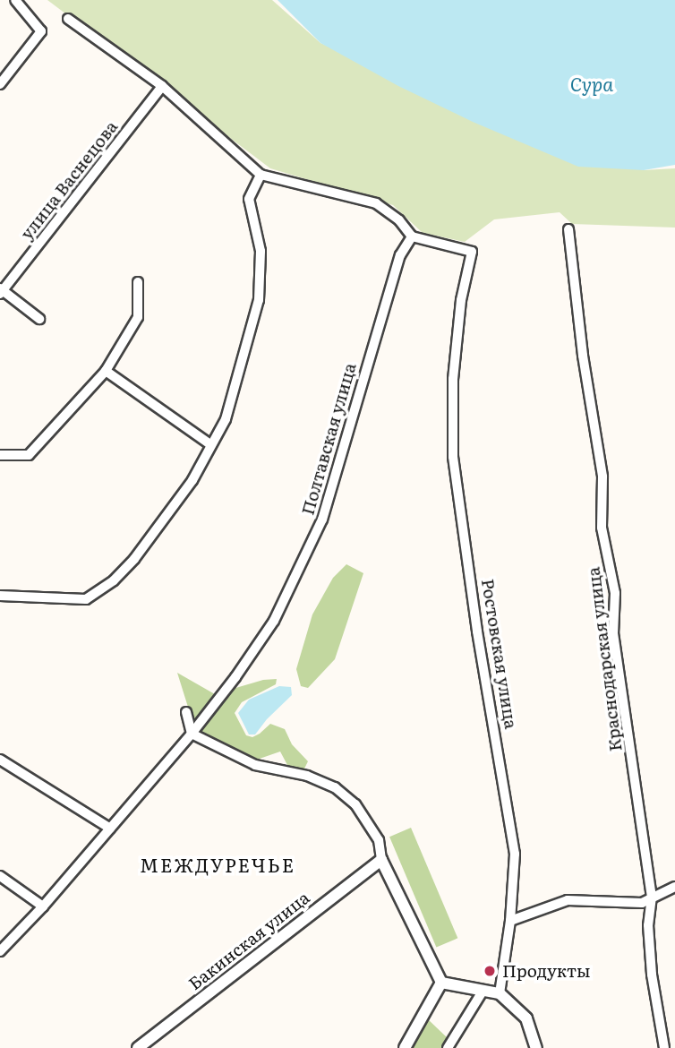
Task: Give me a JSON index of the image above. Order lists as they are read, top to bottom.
{
  "streets": {
    "street": [
      "улица Васнецова",
      "Полтавская улица",
      "Ростовская улица",
      "Краснодарская улица",
      "Бакинская улица"
    ]
  },
  "crossings": [
    ["Полтавская улица", "Ростовская улица"]
  ],
  "districts": ["МЕЖДУРЕЧЬЕ"],
  "water": ["Сура"],
  "places": ["Продукты"]
}
